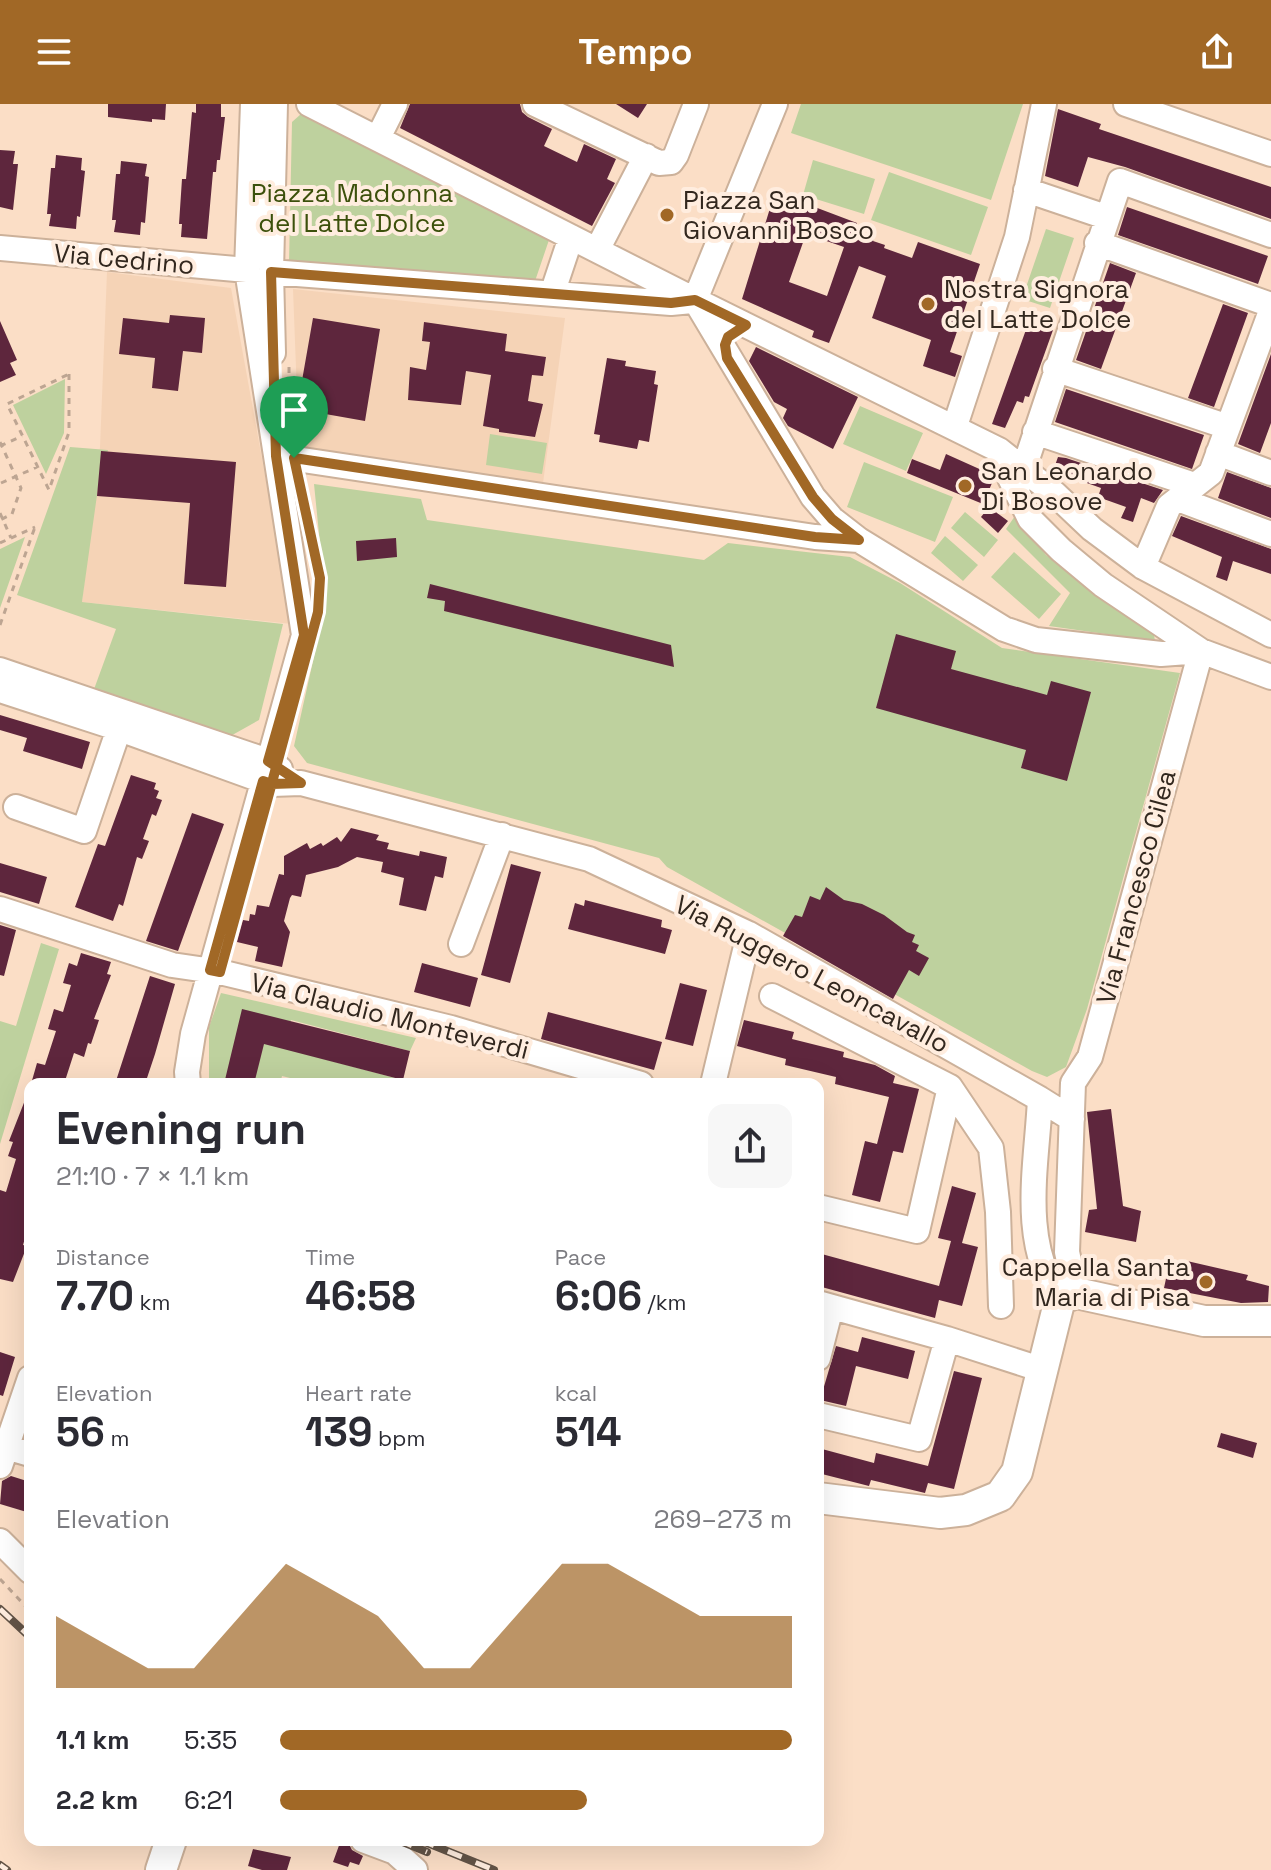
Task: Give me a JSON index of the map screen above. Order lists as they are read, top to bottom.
{
  "streets": {
    "main road": ["Via Francesco Cilea"],
    "street": ["Via Cedrino", "Via Ruggero Leoncavallo", "Via Claudio Monteverdi"]
  },
  "parks": ["Piazza Madonna del Latte Dolce"],
  "places": [
    "Piazza San Giovanni Bosco",
    "Nostra Signora del Latte Dolce",
    "San Leonardo Di Bosove",
    "Cappella Santa Maria di Pisa"
  ],
  "page": {
    "header": "Tempo",
    "heading": ["Evening run", "21:10 · 7 × 1.1 km"],
    "stats": [
      ["Distance", "7.70 km"],
      ["Time", "46:58"],
      ["Pace", "6:06 /km"],
      ["Elevation", "56 m"],
      ["Heart rate", "139 bpm"],
      ["kcal", "514"]
    ],
    "chart": ["Elevation", "269–273 m"],
    "list": [
      {
        "name": "1.1 km",
        "note": "5:35"
      },
      {
        "name": "2.2 km",
        "note": "6:21"
      }
    ]
  }
}
